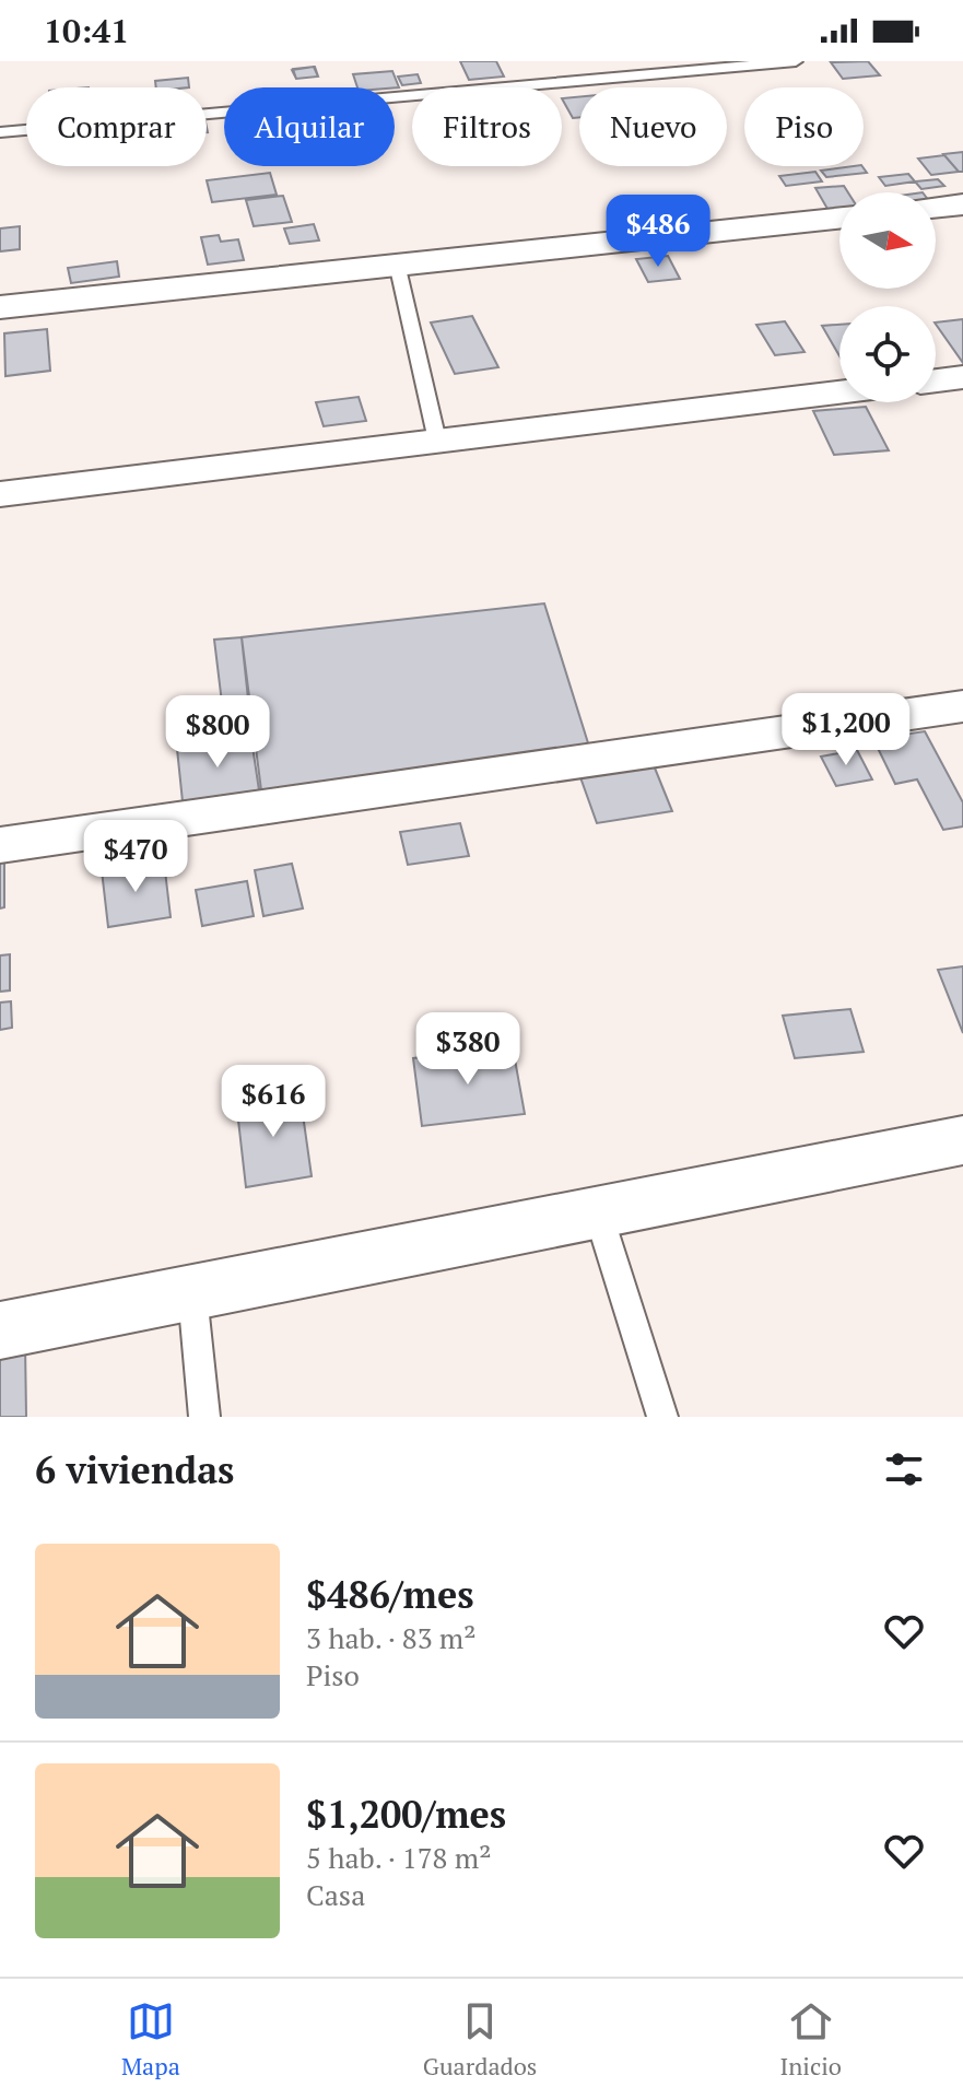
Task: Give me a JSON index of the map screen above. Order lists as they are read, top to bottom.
{
  "north": "right",
  "page": {
    "status": "10:41",
    "chip": [
      "Comprar",
      "Alquilar",
      "Filtros",
      "Nuevo",
      "Piso"
    ],
    "price": [
      "$486",
      "$1,200",
      "$800",
      "$470",
      "$380",
      "$616"
    ],
    "heading": "6 viviendas",
    "list": [
      {
        "name": "$486/mes",
        "note": "3 hab. · 83 m² · Piso"
      },
      {
        "name": "$1,200/mes",
        "note": "5 hab. · 178 m² · Casa"
      }
    ],
    "tabs": ["Mapa", "Guardados", "Inicio"]
  }
}
